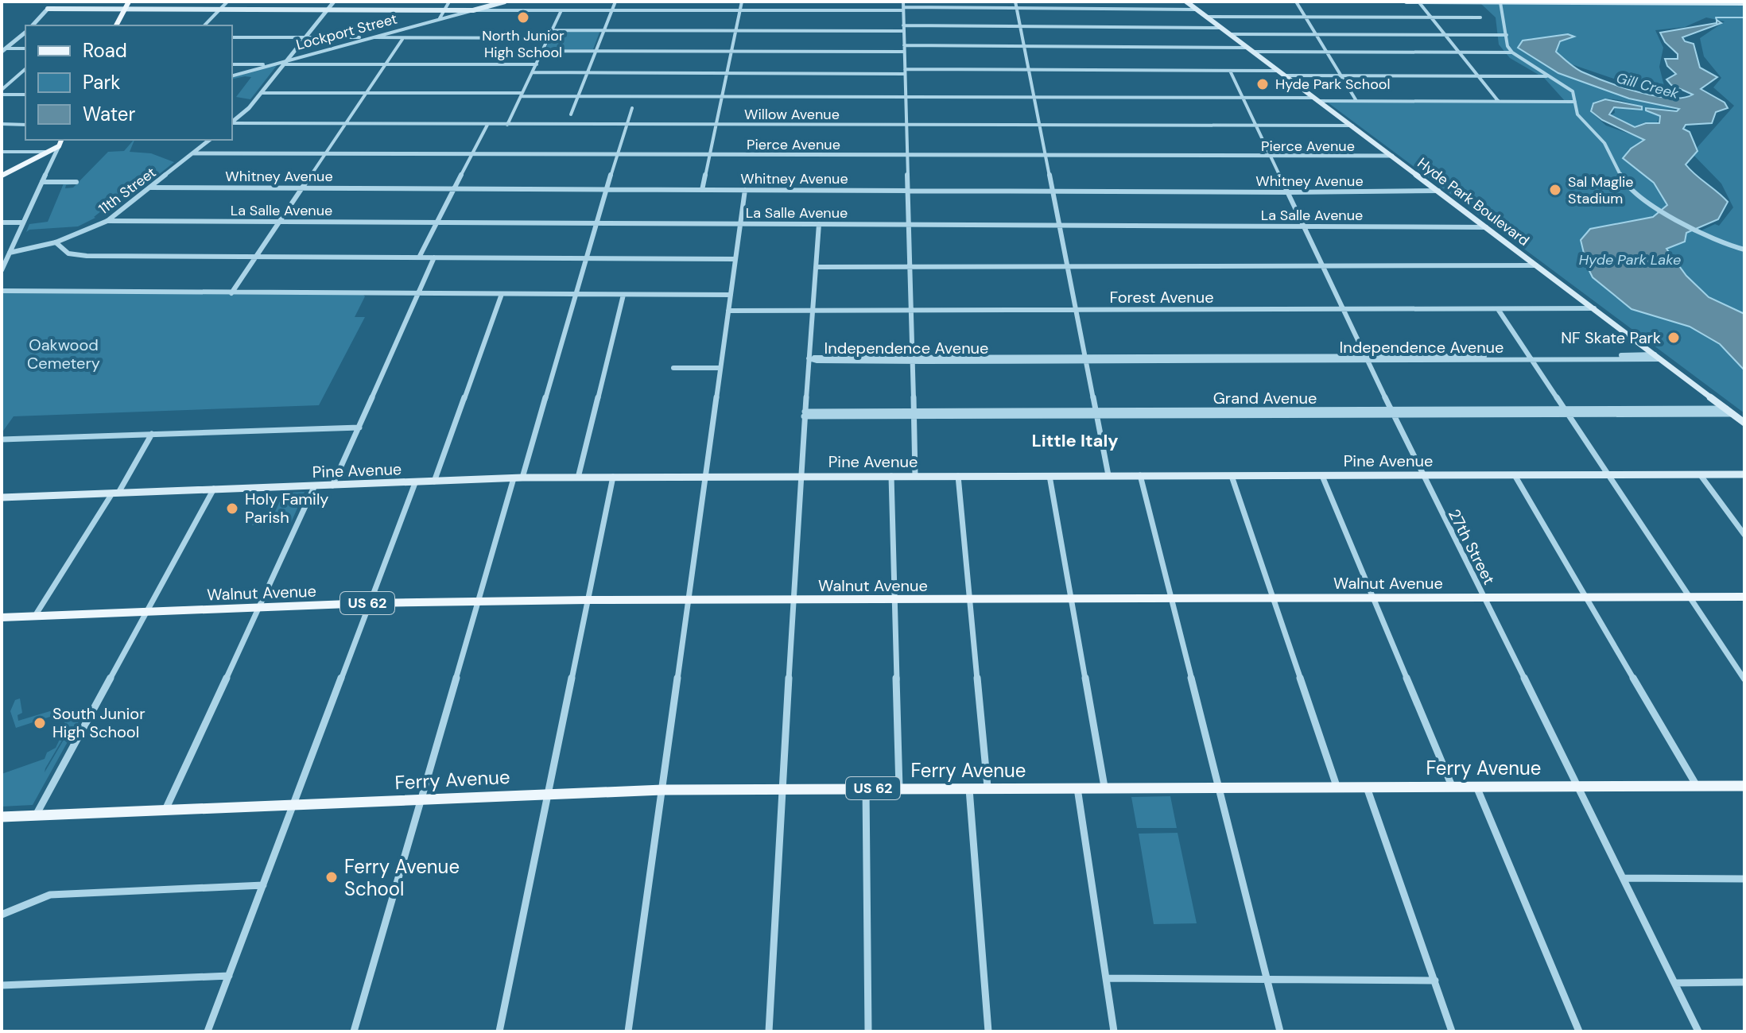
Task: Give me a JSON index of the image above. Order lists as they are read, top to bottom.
{
  "streets": {
    "main road": [
      "Lockport Street",
      "Hyde Park Boulevard",
      "Pine Avenue",
      "Walnut Avenue",
      "US 62",
      "Ferry Avenue"
    ],
    "street": [
      "Willow Avenue",
      "Pierce Avenue",
      "Whitney Avenue",
      "11th Street",
      "La Salle Avenue",
      "Forest Avenue",
      "Independence Avenue",
      "27th Street"
    ]
  },
  "crossings": [
    ["Willow Avenue", "Hyde Park Boulevard"],
    ["Willow Avenue", "27th Street"],
    ["Pierce Avenue", "11th Street"],
    ["Pierce Avenue", "Hyde Park Boulevard"],
    ["Pierce Avenue", "27th Street"],
    ["Whitney Avenue", "11th Street"],
    ["Whitney Avenue", "Hyde Park Boulevard"],
    ["Whitney Avenue", "27th Street"],
    ["11th Street", "La Salle Avenue"],
    ["Hyde Park Boulevard", "La Salle Avenue"],
    ["Hyde Park Boulevard", "Forest Avenue"],
    ["Hyde Park Boulevard", "Independence Avenue"],
    ["La Salle Avenue", "27th Street"],
    ["Forest Avenue", "27th Street"],
    ["Independence Avenue", "27th Street"],
    ["Pine Avenue", "27th Street"],
    ["27th Street", "Walnut Avenue"],
    ["27th Street", "Ferry Avenue"]
  ],
  "districts": ["Little Italy"],
  "water": ["Gill Creek", "Hyde Park Lake"],
  "parks": ["Oakwood Cemetery"],
  "places": [
    "North Junior High School",
    "Hyde Park School",
    "Sal Maglie Stadium",
    "NF Skate Park",
    "Holy Family Parish",
    "South Junior High School",
    "Ferry Avenue School"
  ],
  "legend": ["Road", "Park", "Water"]
}
